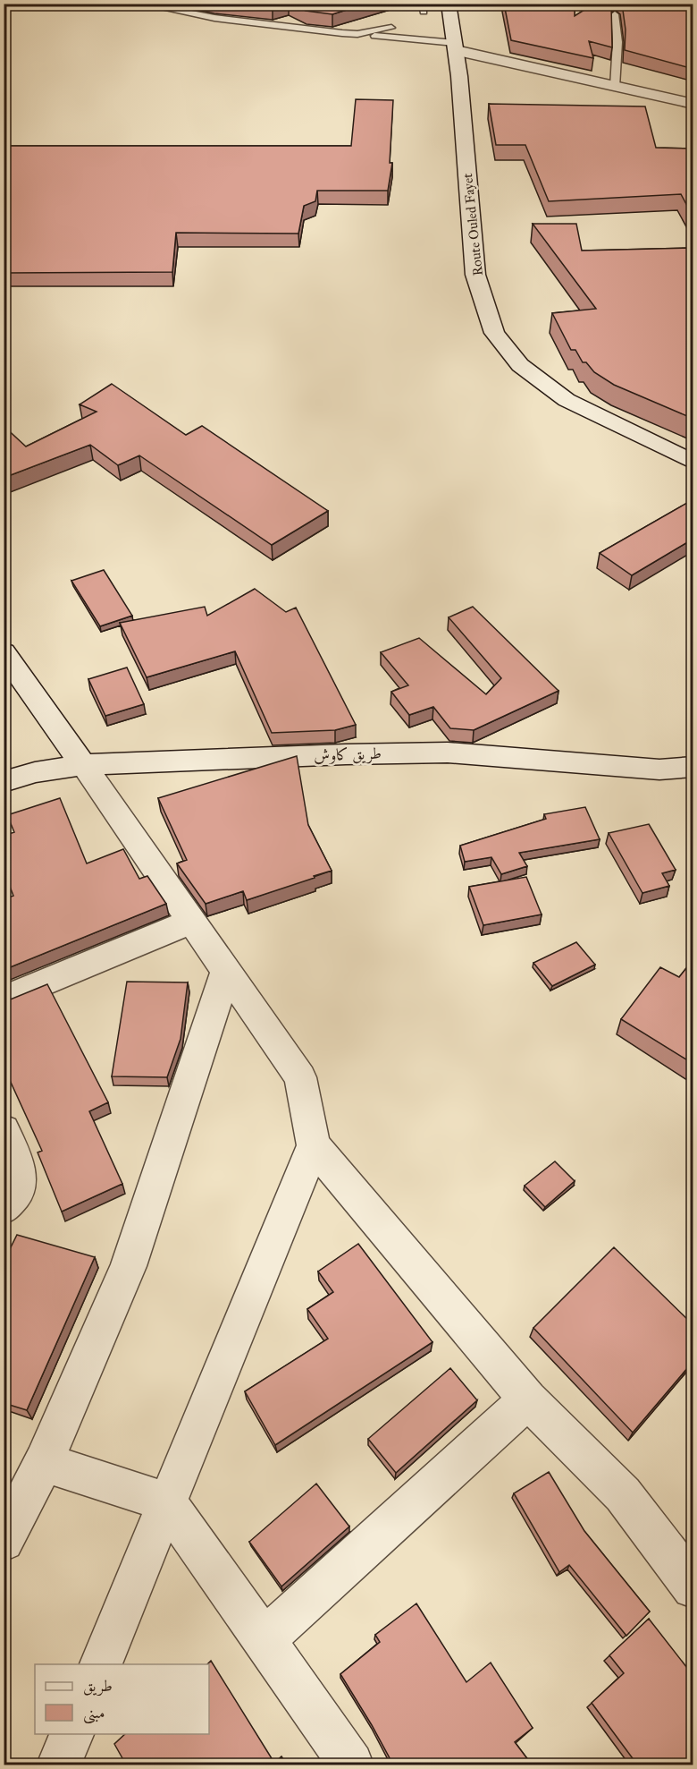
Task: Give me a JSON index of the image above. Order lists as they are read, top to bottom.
{
  "streets": {
    "street": ["Route Ouled Fayet", "طريق كاوش"]
  },
  "legend": ["طريق", "مبنى"]
}
